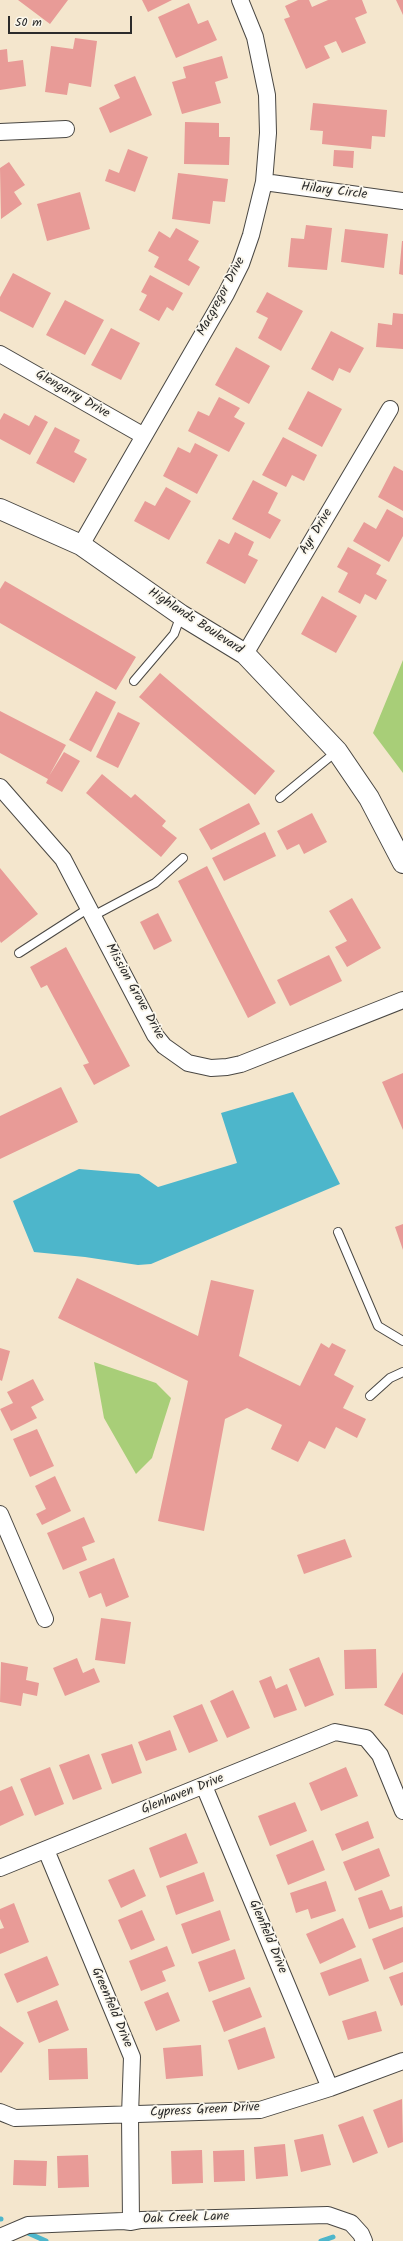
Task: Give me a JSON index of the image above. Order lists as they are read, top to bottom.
{
  "streets": {
    "street": [
      "Hilary Circle",
      "Macgregor Drive",
      "Glengarry Drive",
      "Ayr Drive",
      "Highlands Boulevard",
      "Mission Grove Drive",
      "Glenhaven Drive",
      "Glenfield Drive",
      "Greenfield Drive",
      "Cypress Green Drive",
      "Oak Creek Lane"
    ]
  },
  "crossings": [
    ["Hilary Circle", "Macgregor Drive"],
    ["Macgregor Drive", "Glengarry Drive"],
    ["Macgregor Drive", "Highlands Boulevard"],
    ["Ayr Drive", "Highlands Boulevard"],
    ["Glenhaven Drive", "Glenfield Drive"],
    ["Glenhaven Drive", "Greenfield Drive"],
    ["Glenfield Drive", "Cypress Green Drive"],
    ["Greenfield Drive", "Cypress Green Drive"],
    ["Greenfield Drive", "Oak Creek Lane"]
  ],
  "scale_bar": "50 m"
}
